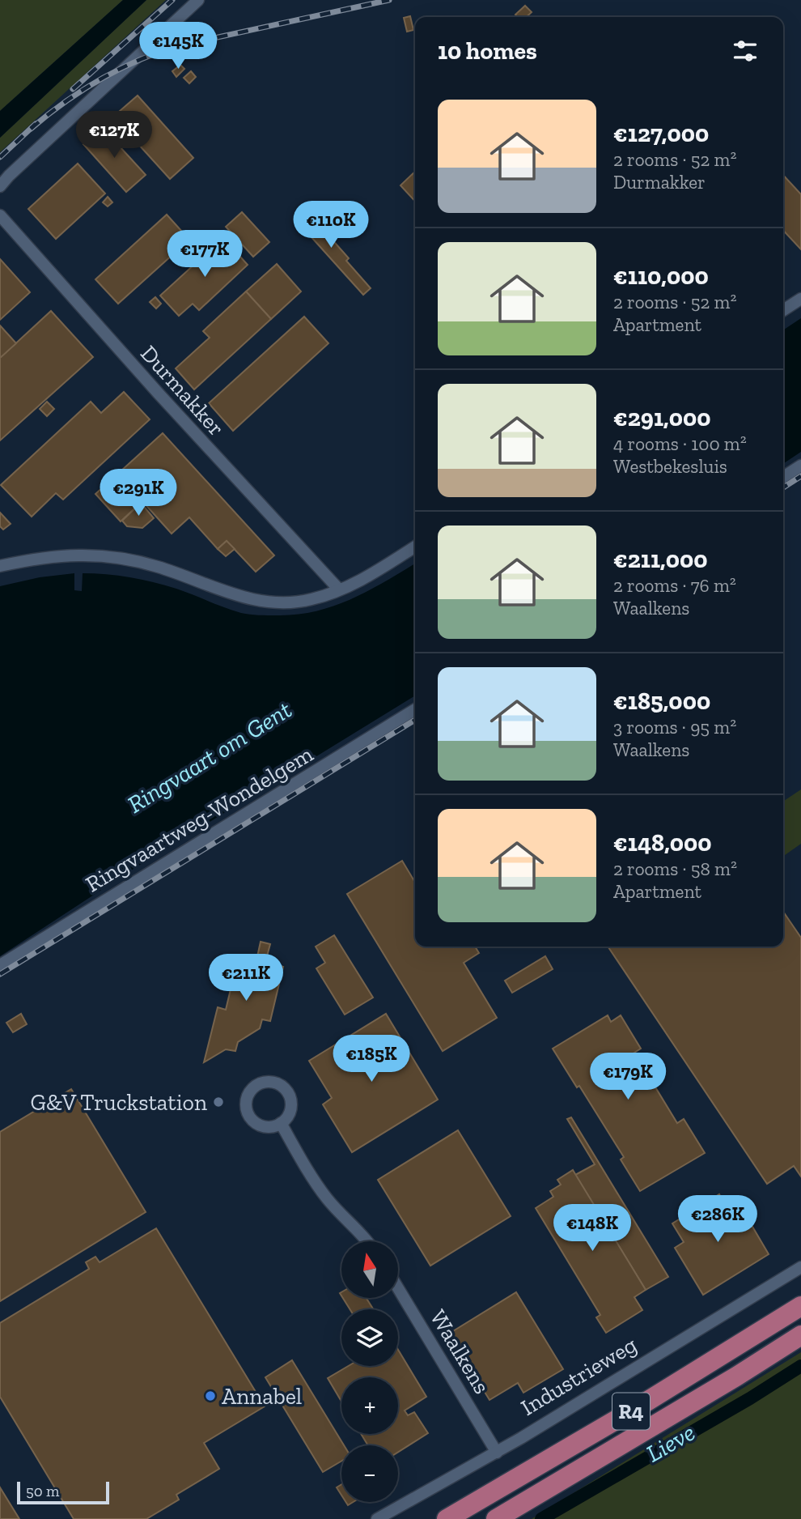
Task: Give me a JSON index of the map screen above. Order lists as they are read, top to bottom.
{
  "streets": {
    "highway": ["R4"],
    "street": [
      "Durmakker",
      "Ringvaartweg-Wondelgem",
      "Waalkens",
      "Industrieweg"
    ]
  },
  "crossings": [
    ["Waalkens", "Industrieweg"]
  ],
  "water": ["Ringvaart om Gent", "Lieve"],
  "places": ["G&V Truckstation", "Annabel"],
  "scale_bar": "50 m",
  "north": "top",
  "page": {
    "heading": "10 homes",
    "price": [
      "€145K",
      "€127K",
      "€110K",
      "€177K",
      "€291K",
      "€211K",
      "€185K",
      "€179K",
      "€286K",
      "€148K"
    ],
    "list": [
      {
        "name": "€127,000",
        "note": "2 rooms · 52 m² · Durmakker"
      },
      {
        "name": "€110,000",
        "note": "2 rooms · 52 m² · Apartment"
      },
      {
        "name": "€291,000",
        "note": "4 rooms · 100 m² · Westbekesluis"
      },
      {
        "name": "€211,000",
        "note": "2 rooms · 76 m² · Waalkens"
      },
      {
        "name": "€185,000",
        "note": "3 rooms · 95 m² · Waalkens"
      },
      {
        "name": "€148,000",
        "note": "2 rooms · 58 m² · Apartment"
      }
    ],
    "map_buttons": ["+", "−"],
    "scale": "50 m"
  }
}
